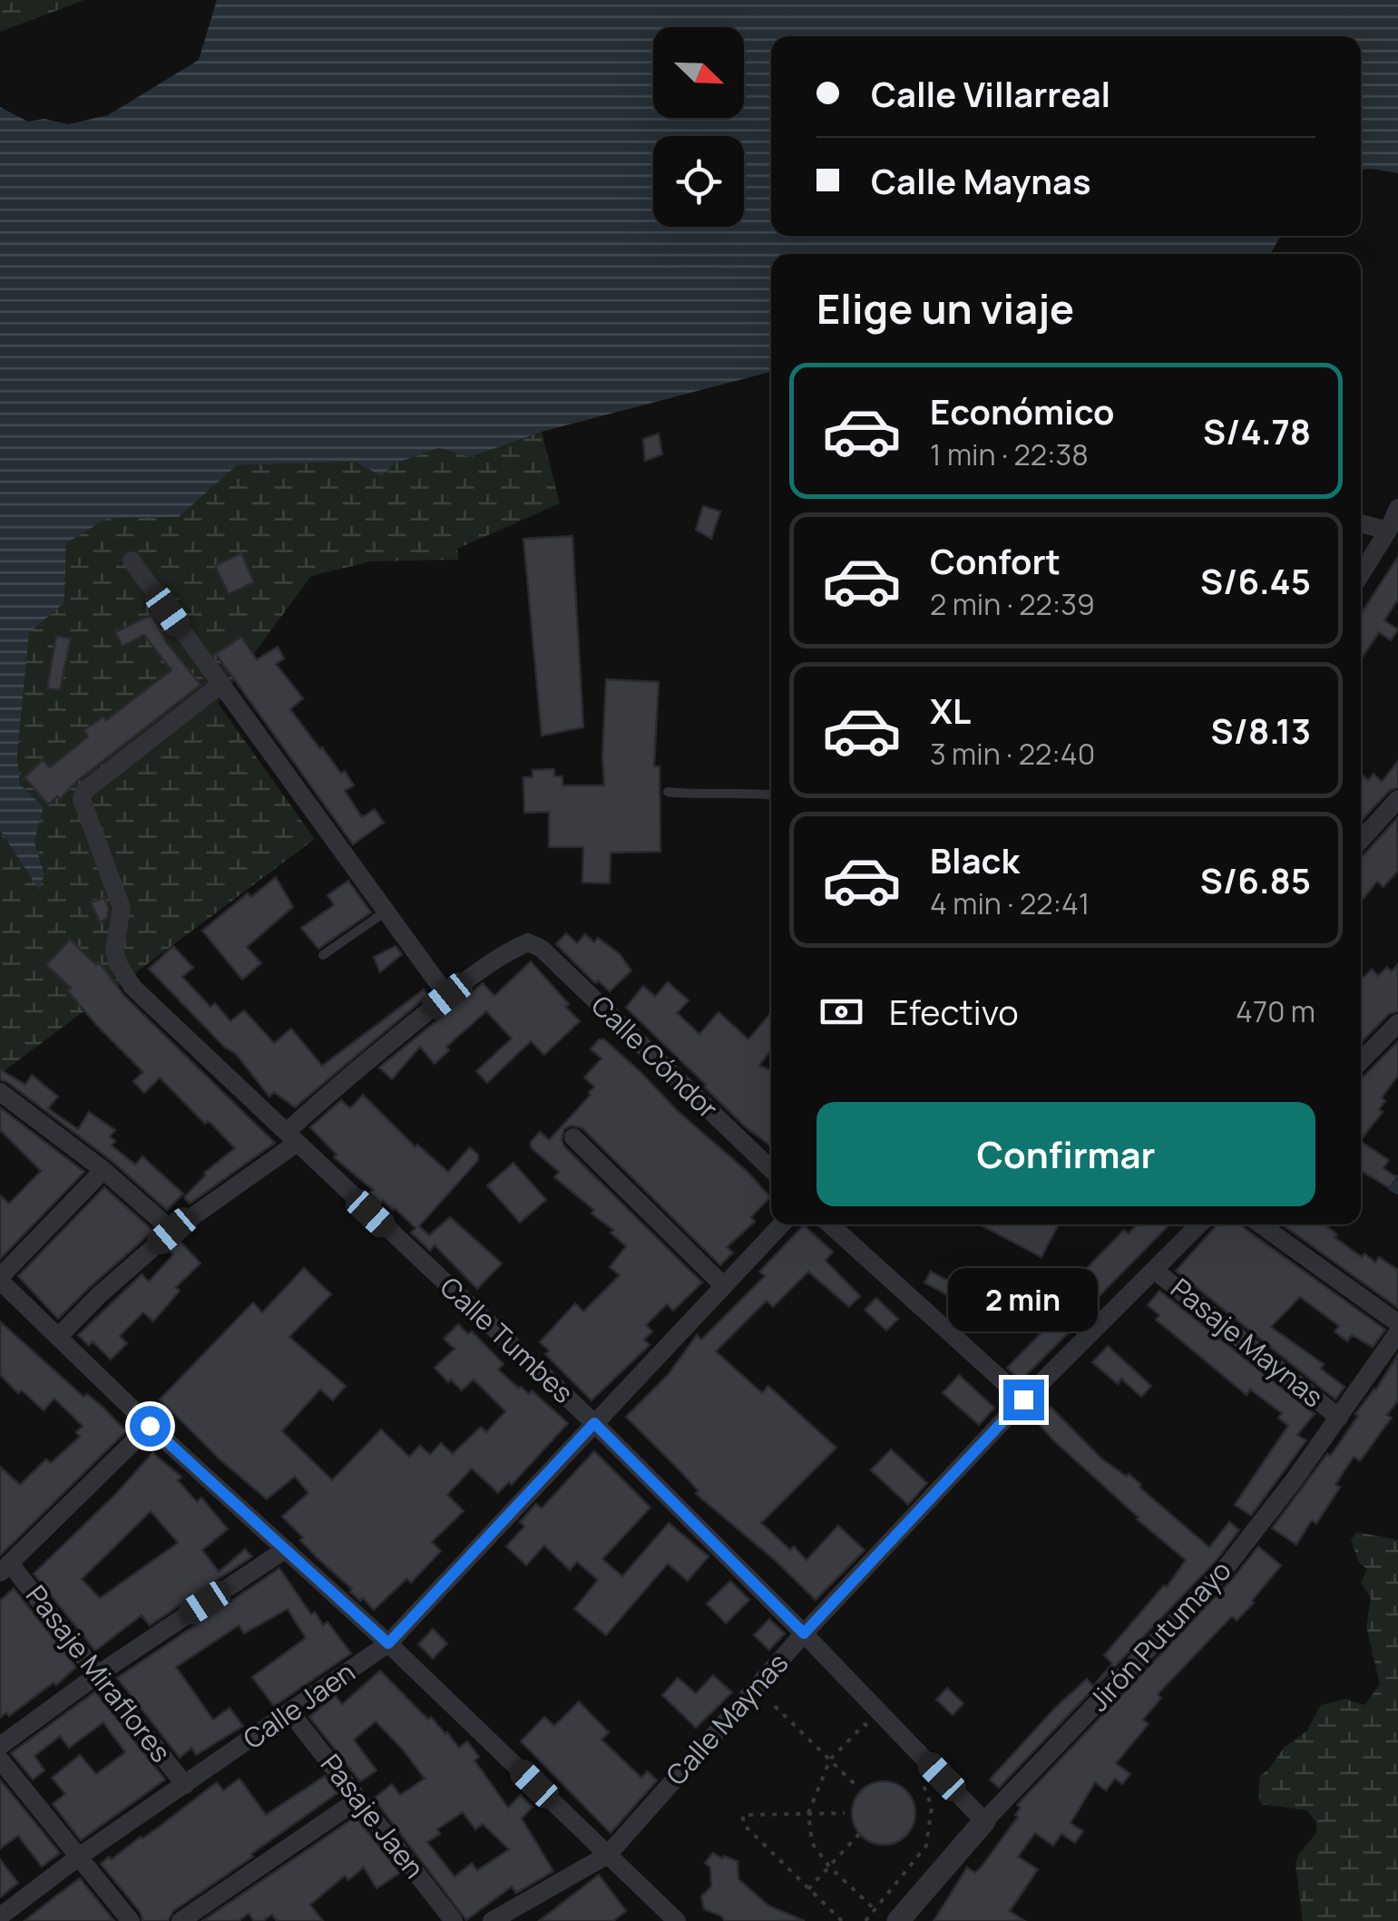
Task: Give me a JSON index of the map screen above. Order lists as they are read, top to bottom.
{
  "streets": {
    "street": [
      "Calle Cóndor",
      "Calle Tumbes",
      "Pasaje Maynas",
      "Jirón Putumayo",
      "Pasaje Miraflores",
      "Calle Jaen",
      "Calle Maynas",
      "Pasaje Jaen"
    ]
  },
  "crossings": [
    ["Calle Tumbes", "Jirón Putumayo"],
    ["Calle Tumbes", "Calle Jaen"],
    ["Calle Tumbes", "Calle Maynas"],
    ["Pasaje Maynas", "Jirón Putumayo"],
    ["Pasaje Maynas", "Calle Maynas"],
    ["Pasaje Miraflores", "Calle Jaen"],
    ["Calle Jaen", "Pasaje Jaen"]
  ],
  "north": "bottom right",
  "page": {
    "banner": ["Calle Villarreal", "Calle Maynas"],
    "heading": "Elige un viaje",
    "list": [
      {
        "name": "Económico",
        "note": "1 min · 22:38",
        "value": "S/4.78"
      },
      {
        "name": "Confort",
        "note": "2 min · 22:39",
        "value": "S/6.45"
      },
      {
        "name": "XL",
        "note": "3 min · 22:40",
        "value": "S/8.13"
      },
      {
        "name": "Black",
        "note": "4 min · 22:41",
        "value": "S/6.85"
      }
    ],
    "pay": ["Efectivo", "470 m"],
    "buttons": "Confirmar",
    "bubble": "2 min"
  }
}
